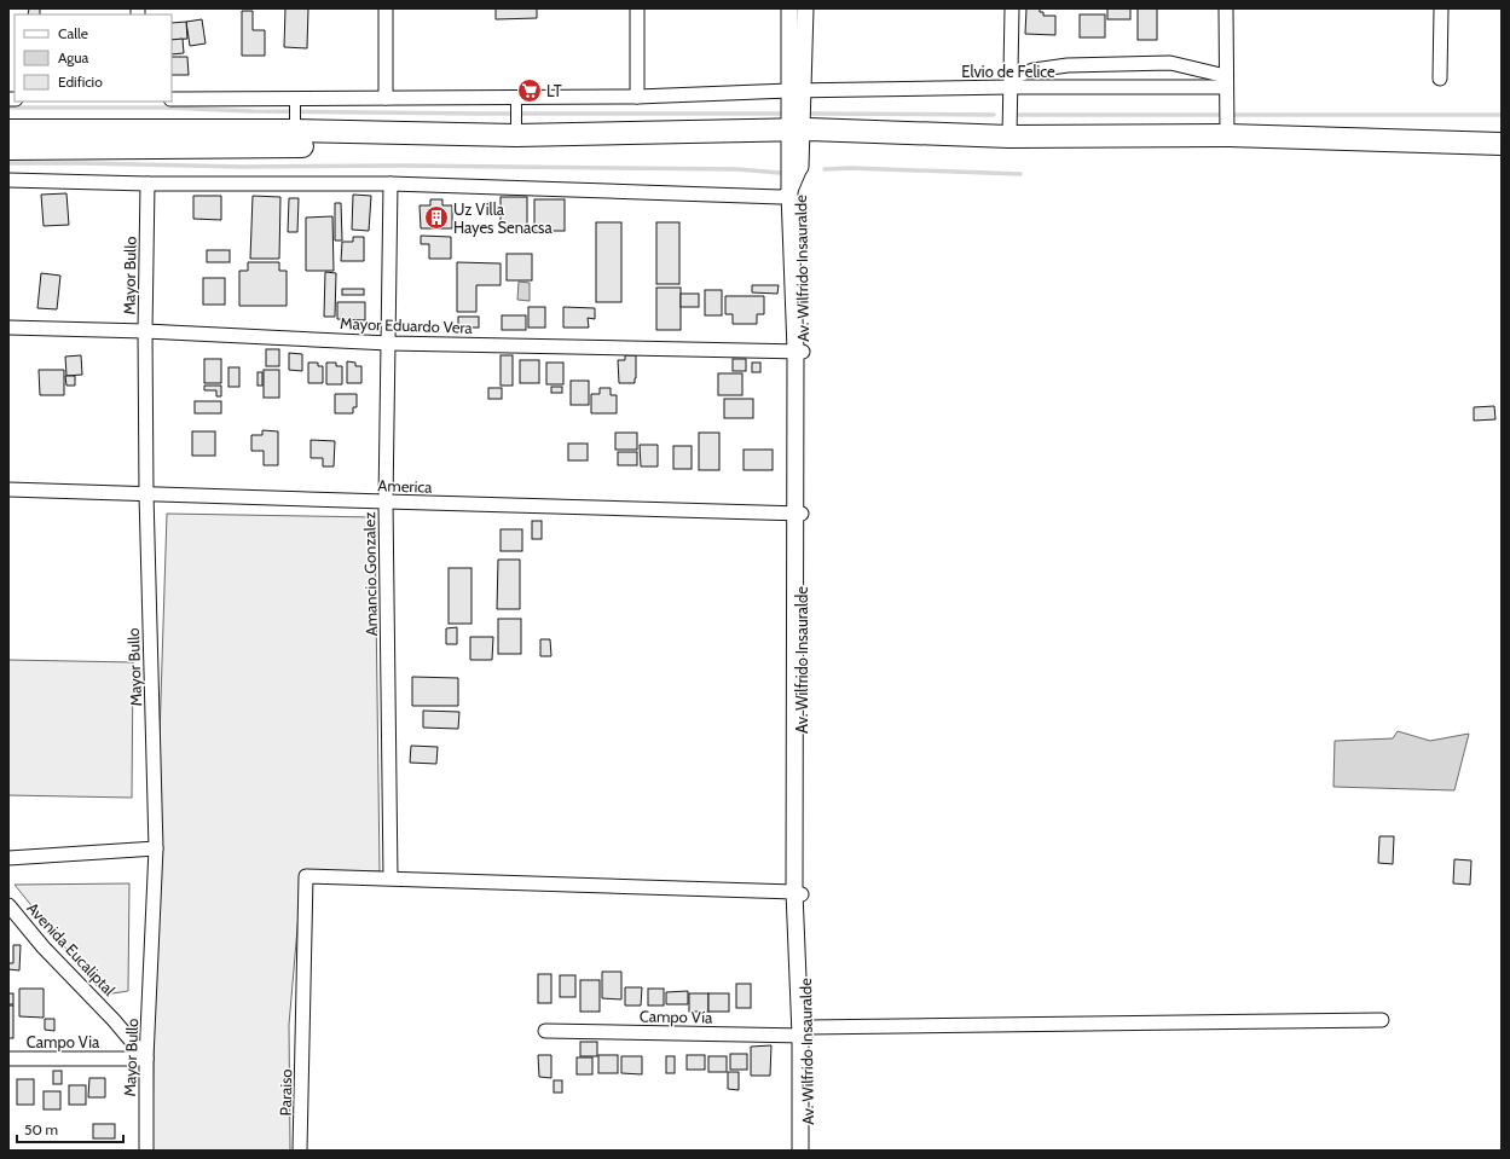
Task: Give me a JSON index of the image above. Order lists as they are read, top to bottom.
{
  "streets": {
    "street": [
      "Elvio de Felice",
      "Av. Wilfrido Insauralde",
      "Mayor Bullo",
      "Mayor Eduardo Vera",
      "America",
      "Amancio Gonzalez",
      "Avenida Eucaliptal",
      "Campo Vía",
      "Campo Via",
      "Paraiso"
    ]
  },
  "crossings": [
    ["Av. Wilfrido Insauralde", "Mayor Eduardo Vera"],
    ["Av. Wilfrido Insauralde", "America"],
    ["Av. Wilfrido Insauralde", "Campo Vía"],
    ["Mayor Bullo", "Mayor Eduardo Vera"],
    ["Mayor Bullo", "America"],
    ["Mayor Bullo", "Avenida Eucaliptal"],
    ["Mayor Bullo", "Campo Via"],
    ["Mayor Eduardo Vera", "Amancio Gonzalez"],
    ["America", "Amancio Gonzalez"],
    ["Amancio Gonzalez", "Paraiso"],
    ["Avenida Eucaliptal", "Campo Via"]
  ],
  "places": {
    "supermarket": ["LT"],
    "building": ["Uz Villa Hayes Senacsa"]
  },
  "legend": ["Calle", "Agua", "Edificio"],
  "scale_bar": "50 m"
}
